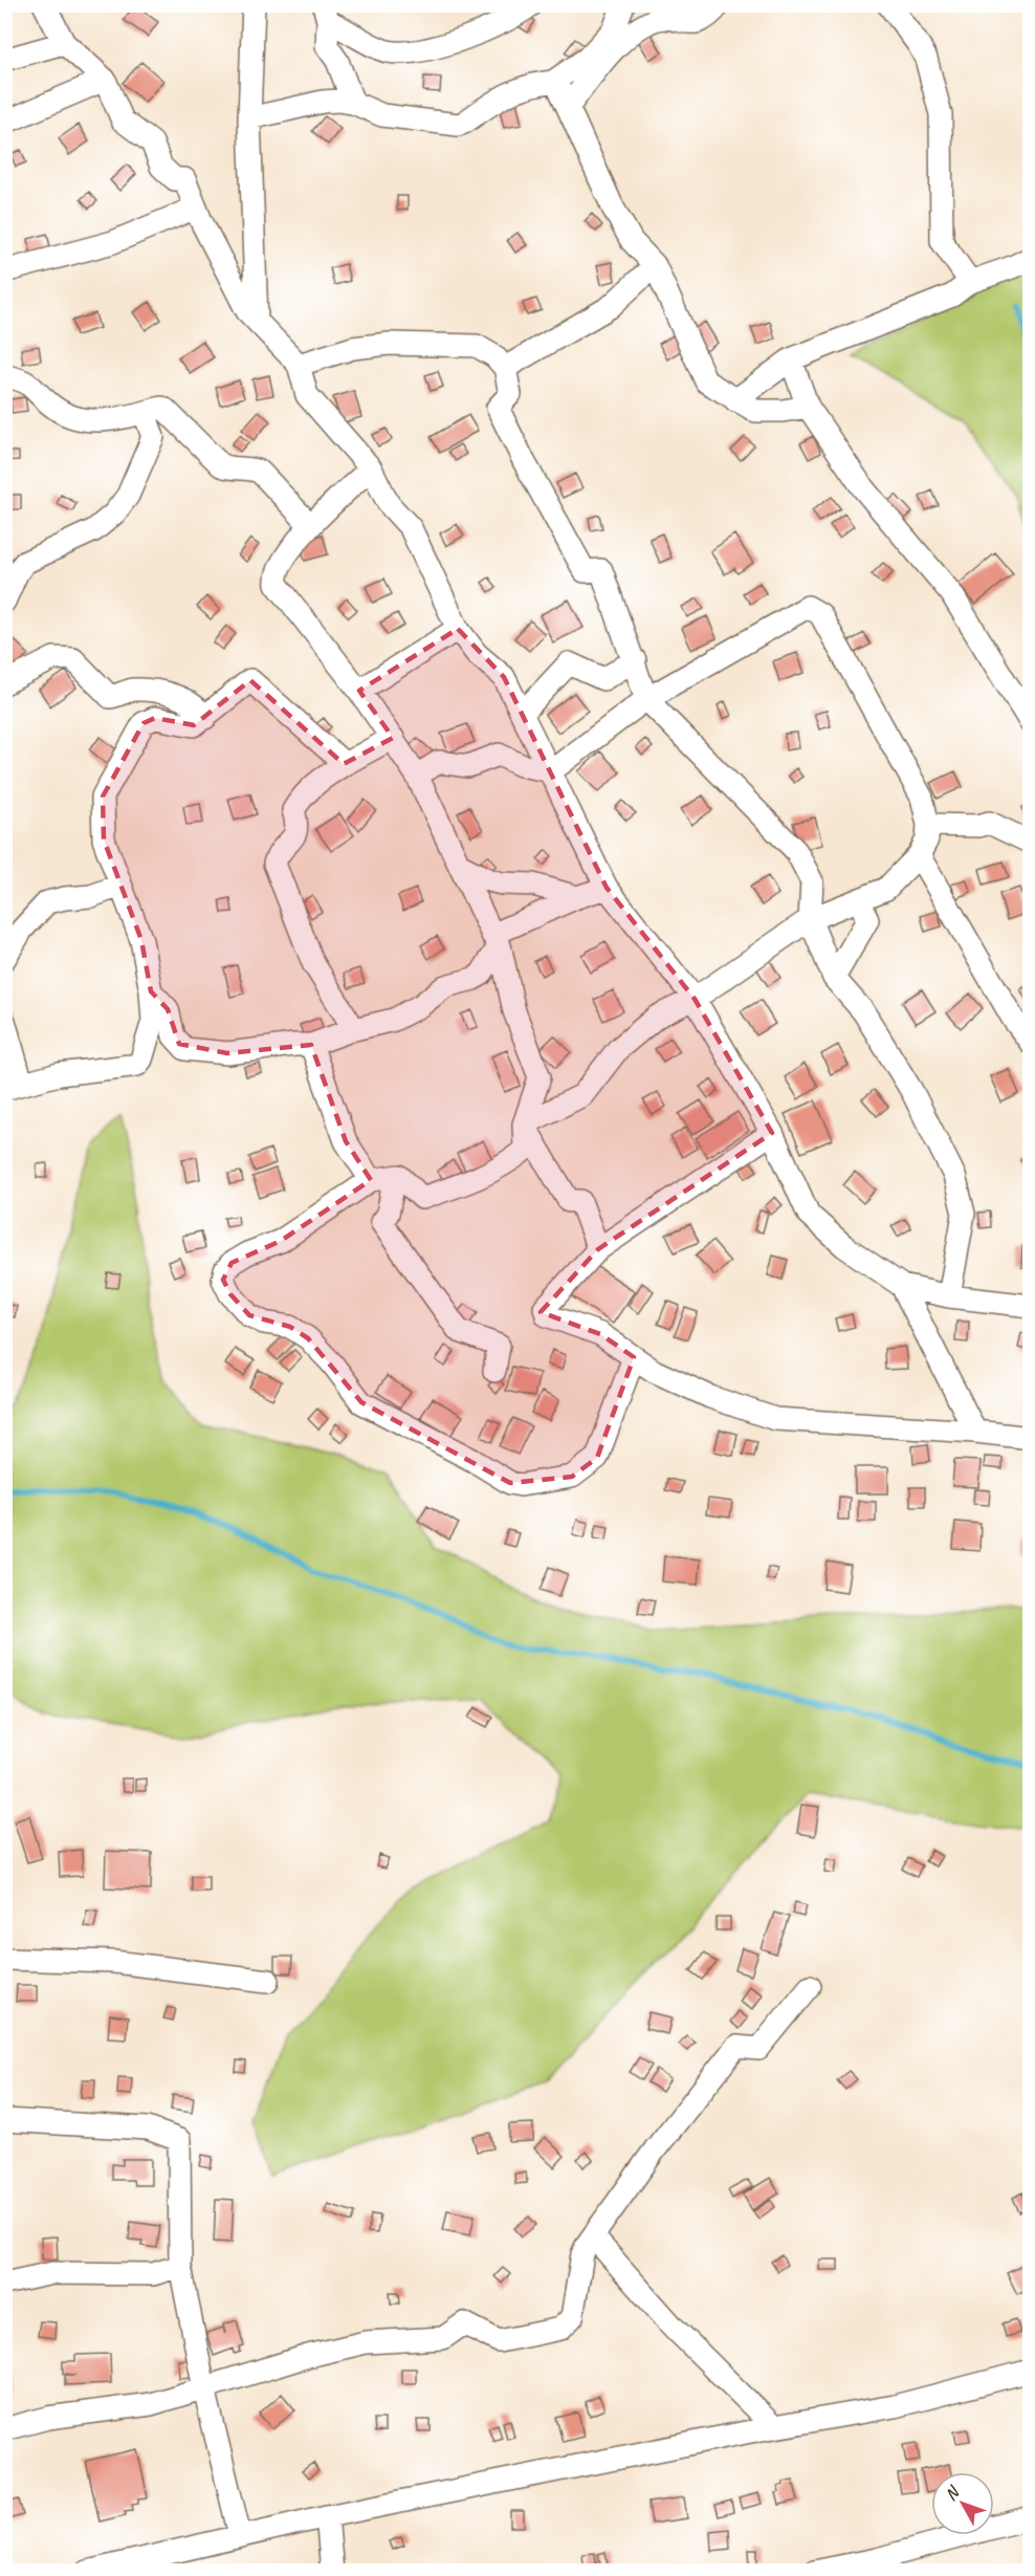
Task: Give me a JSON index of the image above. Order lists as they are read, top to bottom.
{
  "north": "top left"
}
